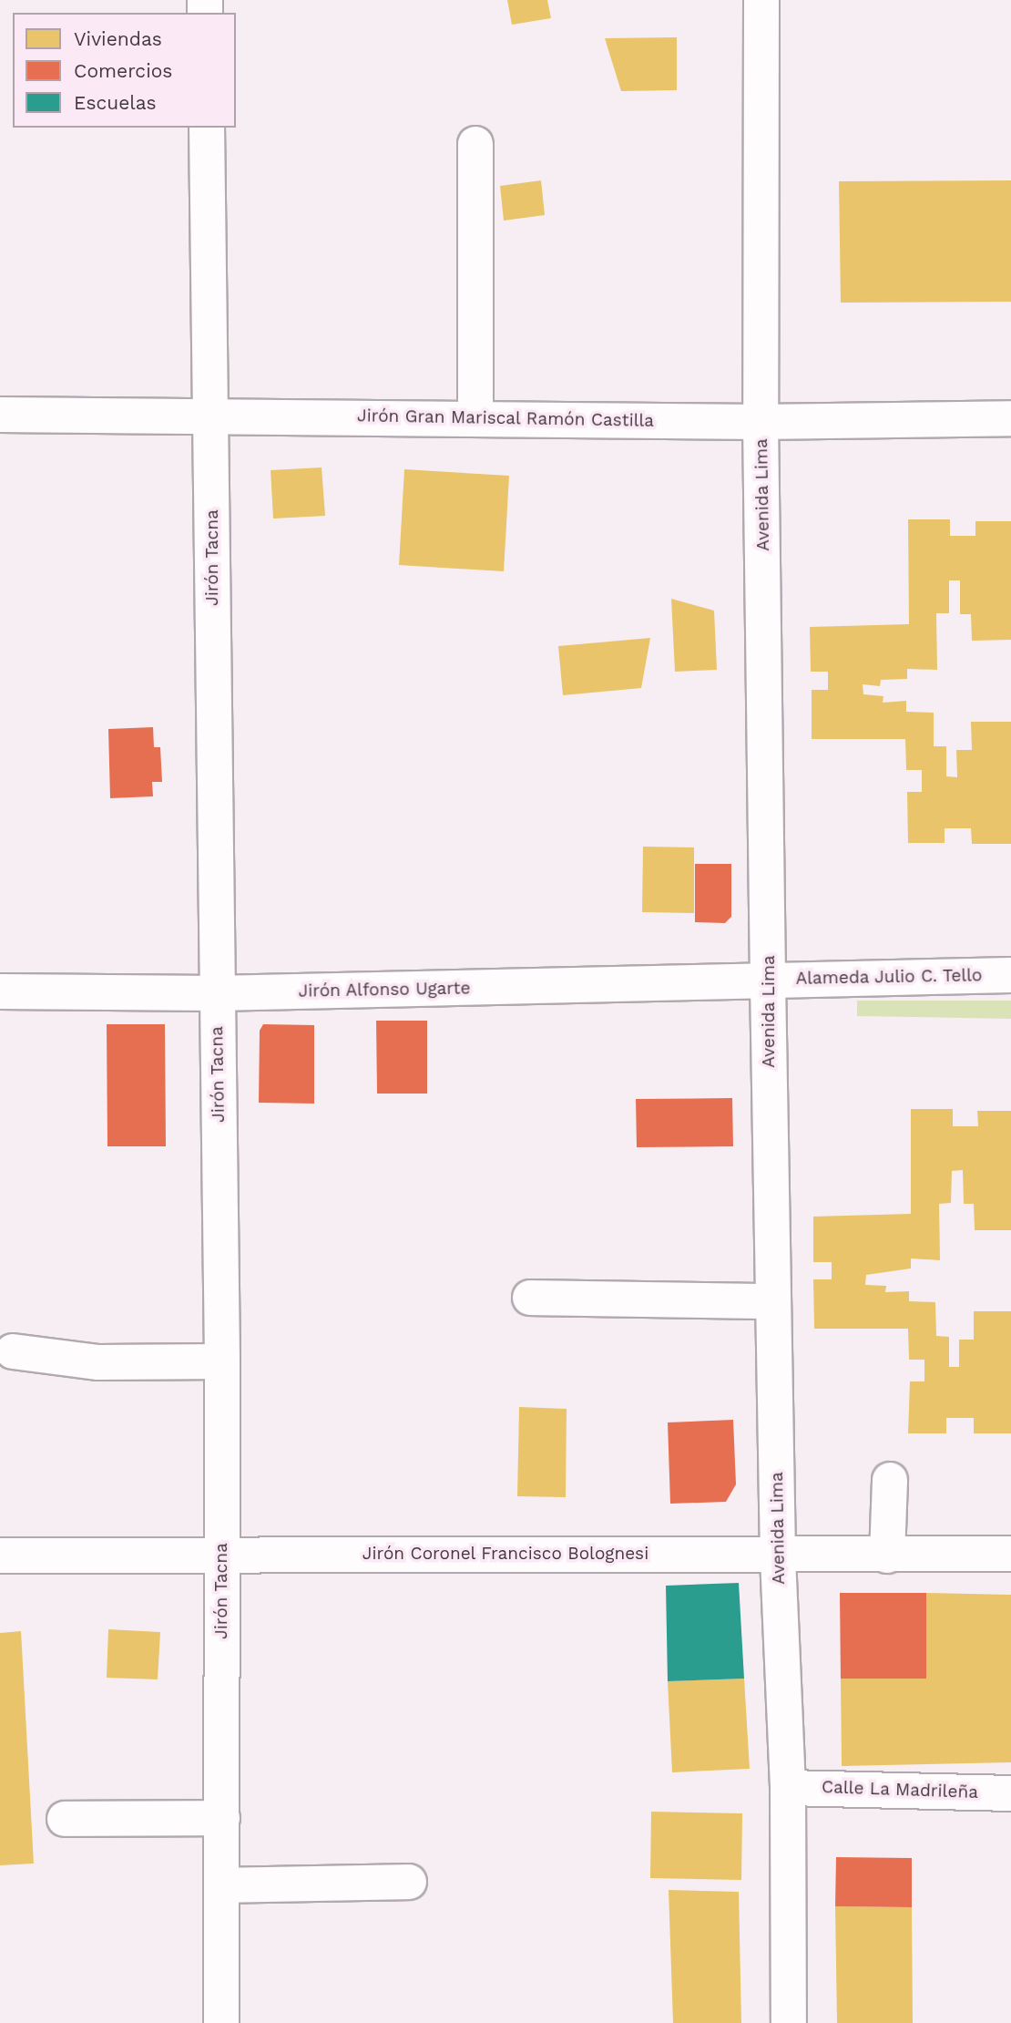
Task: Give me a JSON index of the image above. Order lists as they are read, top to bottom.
{
  "streets": {
    "street": [
      "Jirón Gran Mariscal Ramón Castilla",
      "Avenida Lima",
      "Jirón Tacna",
      "Alameda Julio C. Tello",
      "Jirón Alfonso Ugarte",
      "Jirón Coronel Francisco Bolognesi",
      "Calle La Madrileña"
    ]
  },
  "crossings": [
    ["Jirón Gran Mariscal Ramón Castilla", "Avenida Lima"],
    ["Jirón Gran Mariscal Ramón Castilla", "Jirón Tacna"],
    ["Avenida Lima", "Alameda Julio C. Tello"],
    ["Avenida Lima", "Jirón Alfonso Ugarte"],
    ["Avenida Lima", "Jirón Coronel Francisco Bolognesi"],
    ["Avenida Lima", "Calle La Madrileña"],
    ["Jirón Tacna", "Jirón Alfonso Ugarte"],
    ["Jirón Tacna", "Jirón Coronel Francisco Bolognesi"],
    ["Alameda Julio C. Tello", "Jirón Alfonso Ugarte"]
  ],
  "legend": ["Viviendas", "Comercios", "Escuelas"]
}
